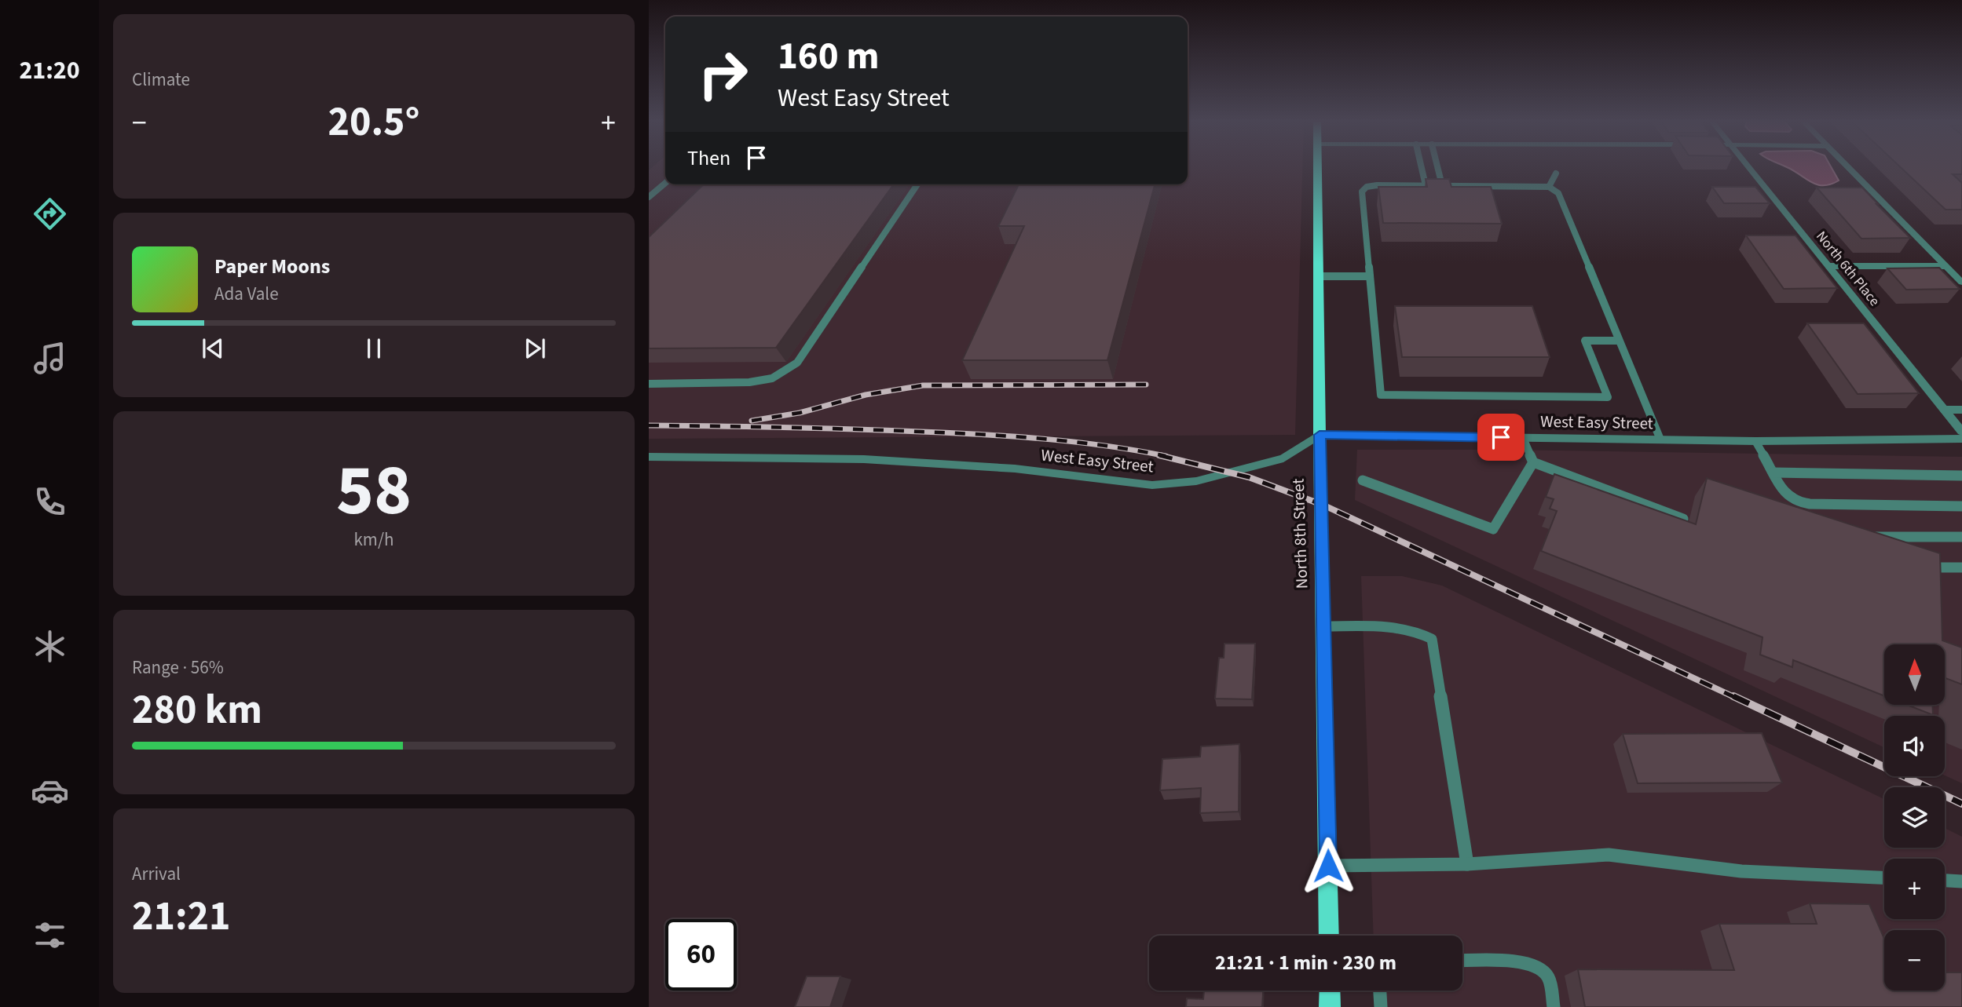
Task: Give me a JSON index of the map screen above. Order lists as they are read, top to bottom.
{
  "streets": {
    "main road": ["North 8th Street"],
    "street": ["North 6th Place", "West Easy Street"]
  },
  "crossings": [
    ["West Easy Street", "North 8th Street"]
  ],
  "north": "top",
  "page": {
    "tabs": "21:20",
    "tile": [
      "Climate",
      ["58", "km/h"],
      ["Range · 56%", "280 km"],
      ["Arrival", "21:21"]
    ],
    "turn": ["160 m", "West Easy Street"],
    "heat": ["−", "20.5°", "+"],
    "then": "Then",
    "song": ["Paper Moons", "Ada Vale"],
    "map_buttons": ["+", "−"],
    "limit": "60",
    "trip": "21:21 · 1 min · 230 m"
  }
}
